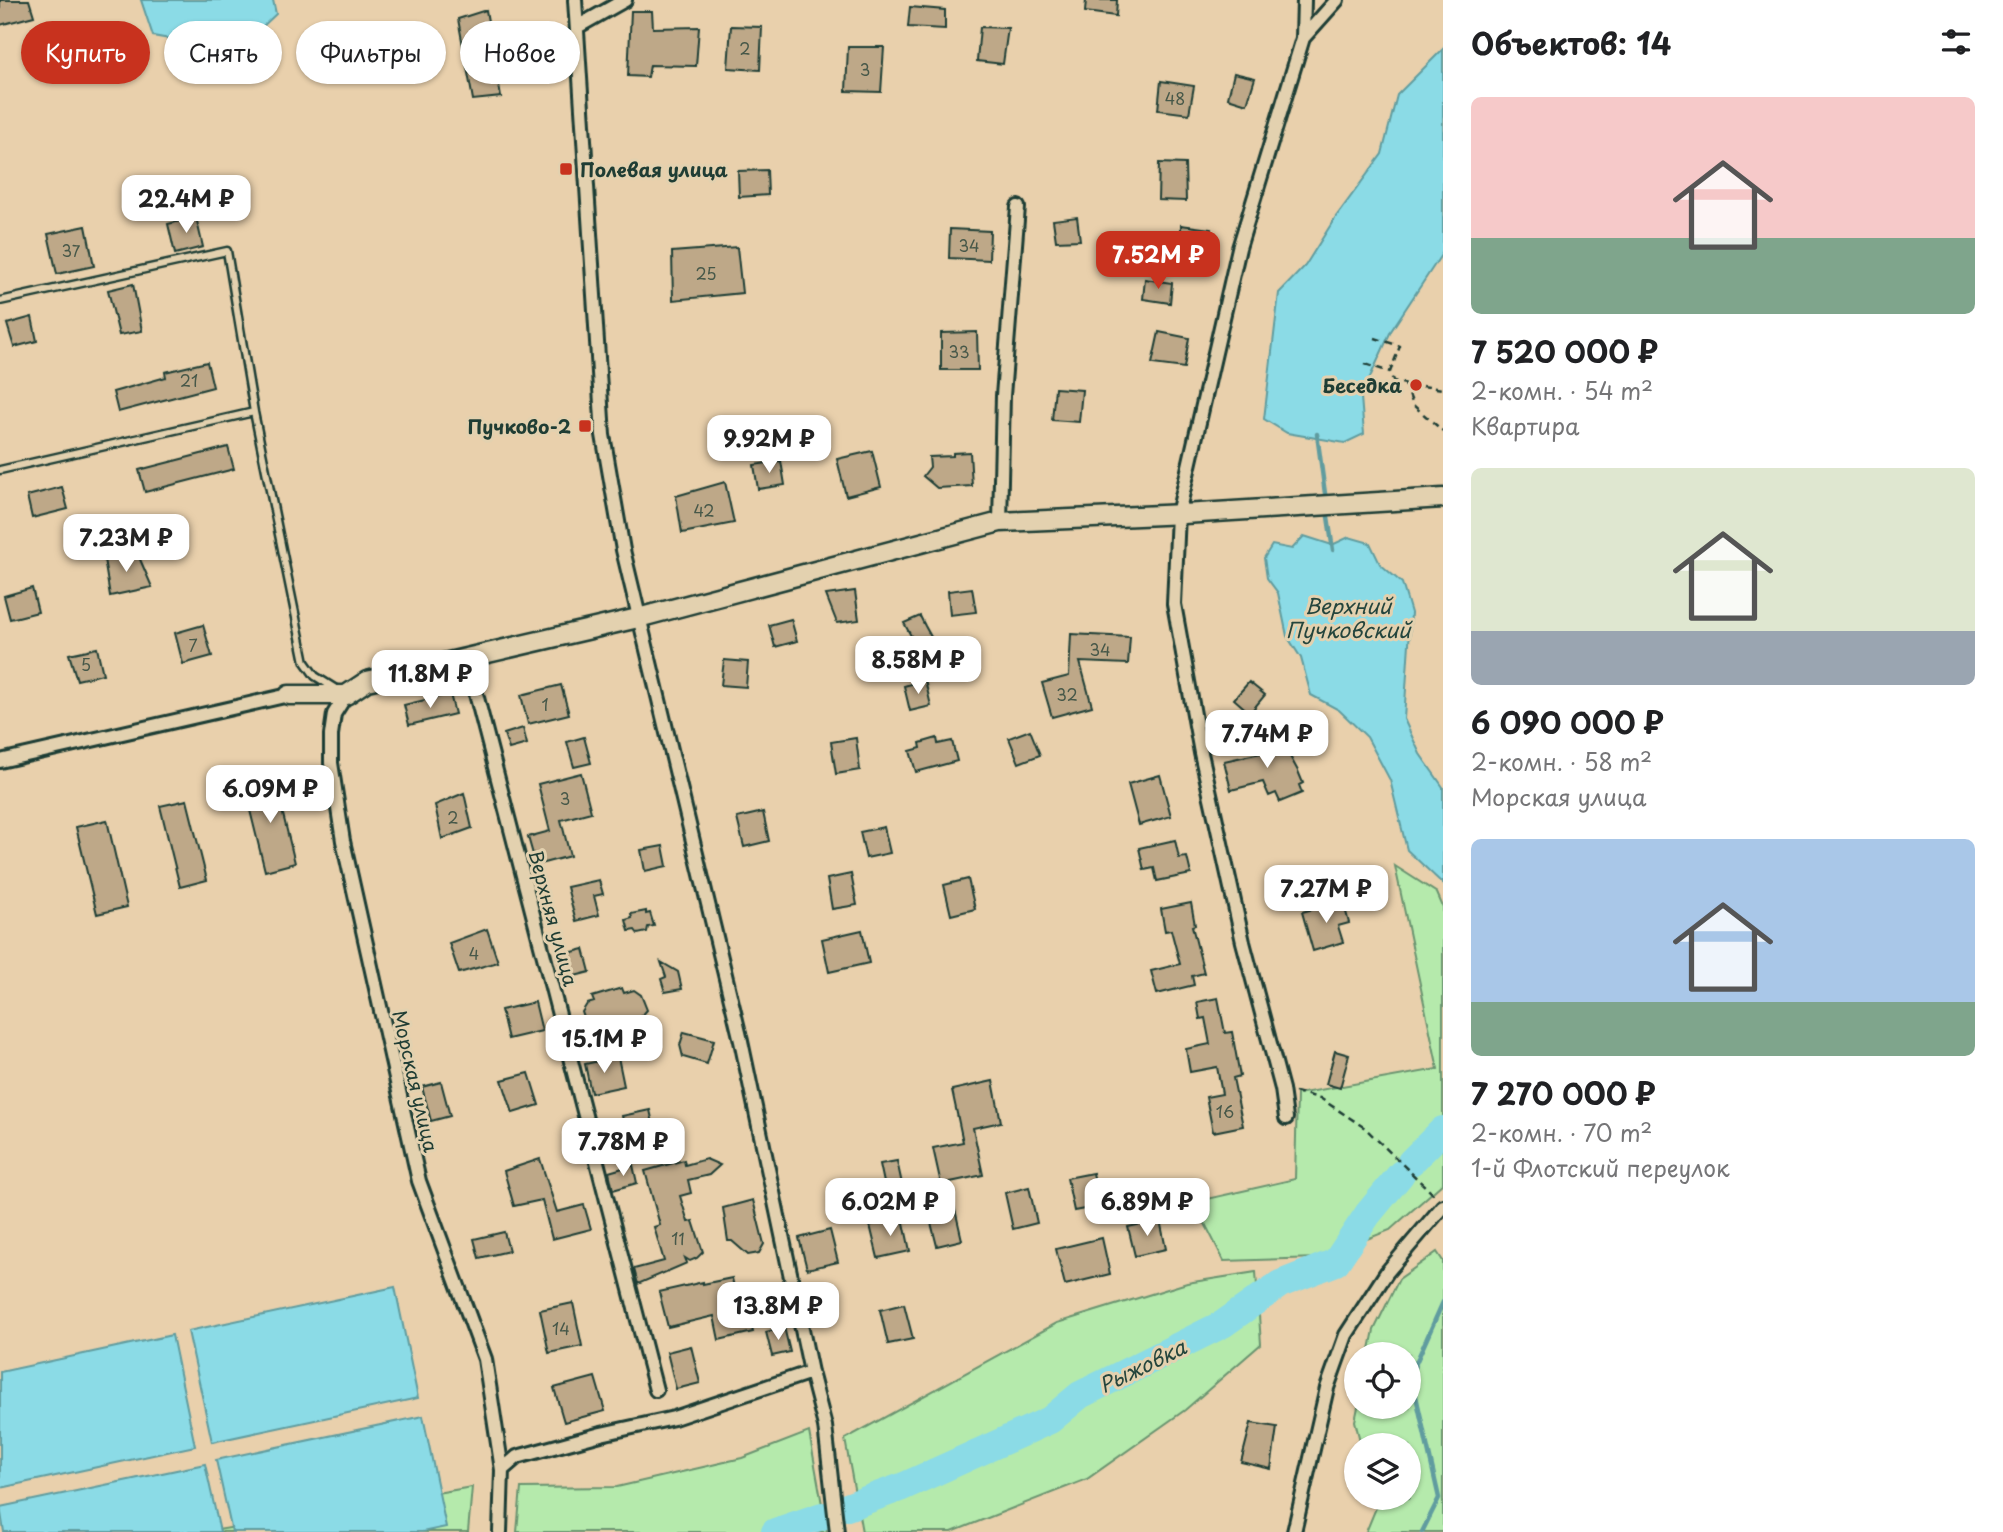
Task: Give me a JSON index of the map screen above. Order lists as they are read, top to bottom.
{
  "streets": {
    "street": ["Верхняя улица", "Морская улица"]
  },
  "water": ["Верхний Пучковский", "Рыжовка"],
  "places": {
    "transit": ["Полевая улица", "Пучково-2"],
    "other": ["Беседка"]
  },
  "house_numbers": [
    "2",
    "3",
    "48",
    "34",
    "37",
    "25",
    "33",
    "21",
    "42",
    "7",
    "34",
    "5",
    "32",
    "1",
    "3",
    "2",
    "4",
    "16",
    "11",
    "14"
  ],
  "page": {
    "heading": "Объектов: 14",
    "chip": [
      "Купить",
      "Снять",
      "Фильтры",
      "Новое"
    ],
    "list": [
      {
        "name": "7 520 000 ₽",
        "note": "2-комн. · 54 m² · Квартира"
      },
      {
        "name": "6 090 000 ₽",
        "note": "2-комн. · 58 m² · Морская улица"
      },
      {
        "name": "7 270 000 ₽",
        "note": "2-комн. · 70 m² · 1-й Флотский переулок"
      }
    ],
    "price": [
      "22.4M ₽",
      "7.52M ₽",
      "9.92M ₽",
      "7.23M ₽",
      "8.58M ₽",
      "11.8M ₽",
      "7.74M ₽",
      "6.09M ₽",
      "7.27M ₽",
      "15.1M ₽",
      "7.78M ₽",
      "6.02M ₽",
      "6.89M ₽",
      "13.8M ₽"
    ]
  }
}
